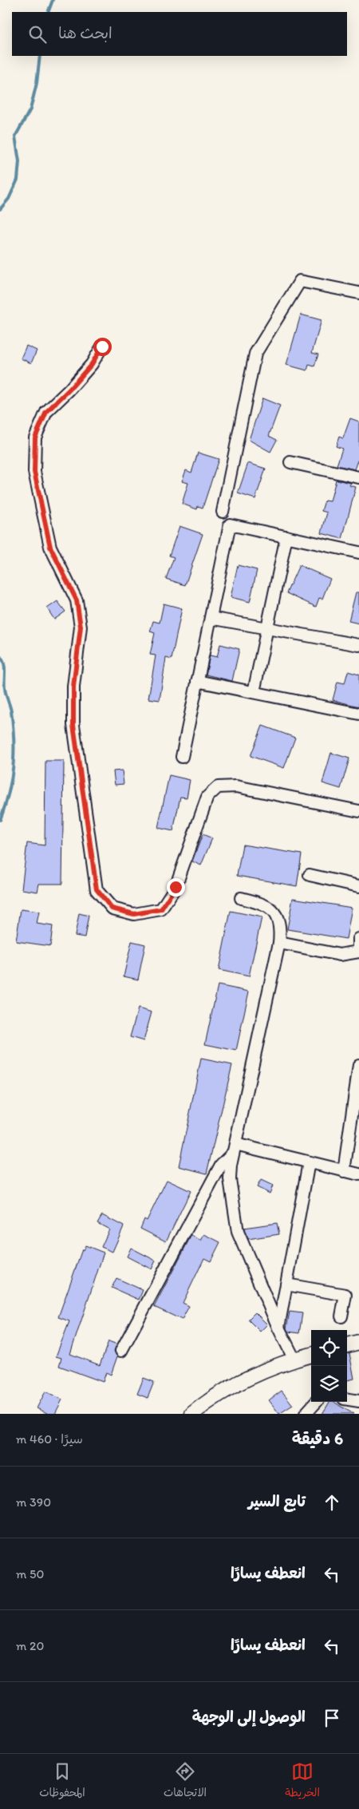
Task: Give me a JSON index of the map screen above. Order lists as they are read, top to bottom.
{
  "page": {
    "search": "ابحث هنا",
    "heading": ["6 دقيقة", "سيرًا · 460 m"],
    "list": [
      ["تابع السير", "390 m"],
      ["انعطف يسارًا", "50 m"],
      ["انعطف يسارًا", "20 m"],
      "الوصول إلى الوجهة"
    ],
    "nav": ["الخريطة", "الاتجاهات", "المحفوظات"]
  }
}
